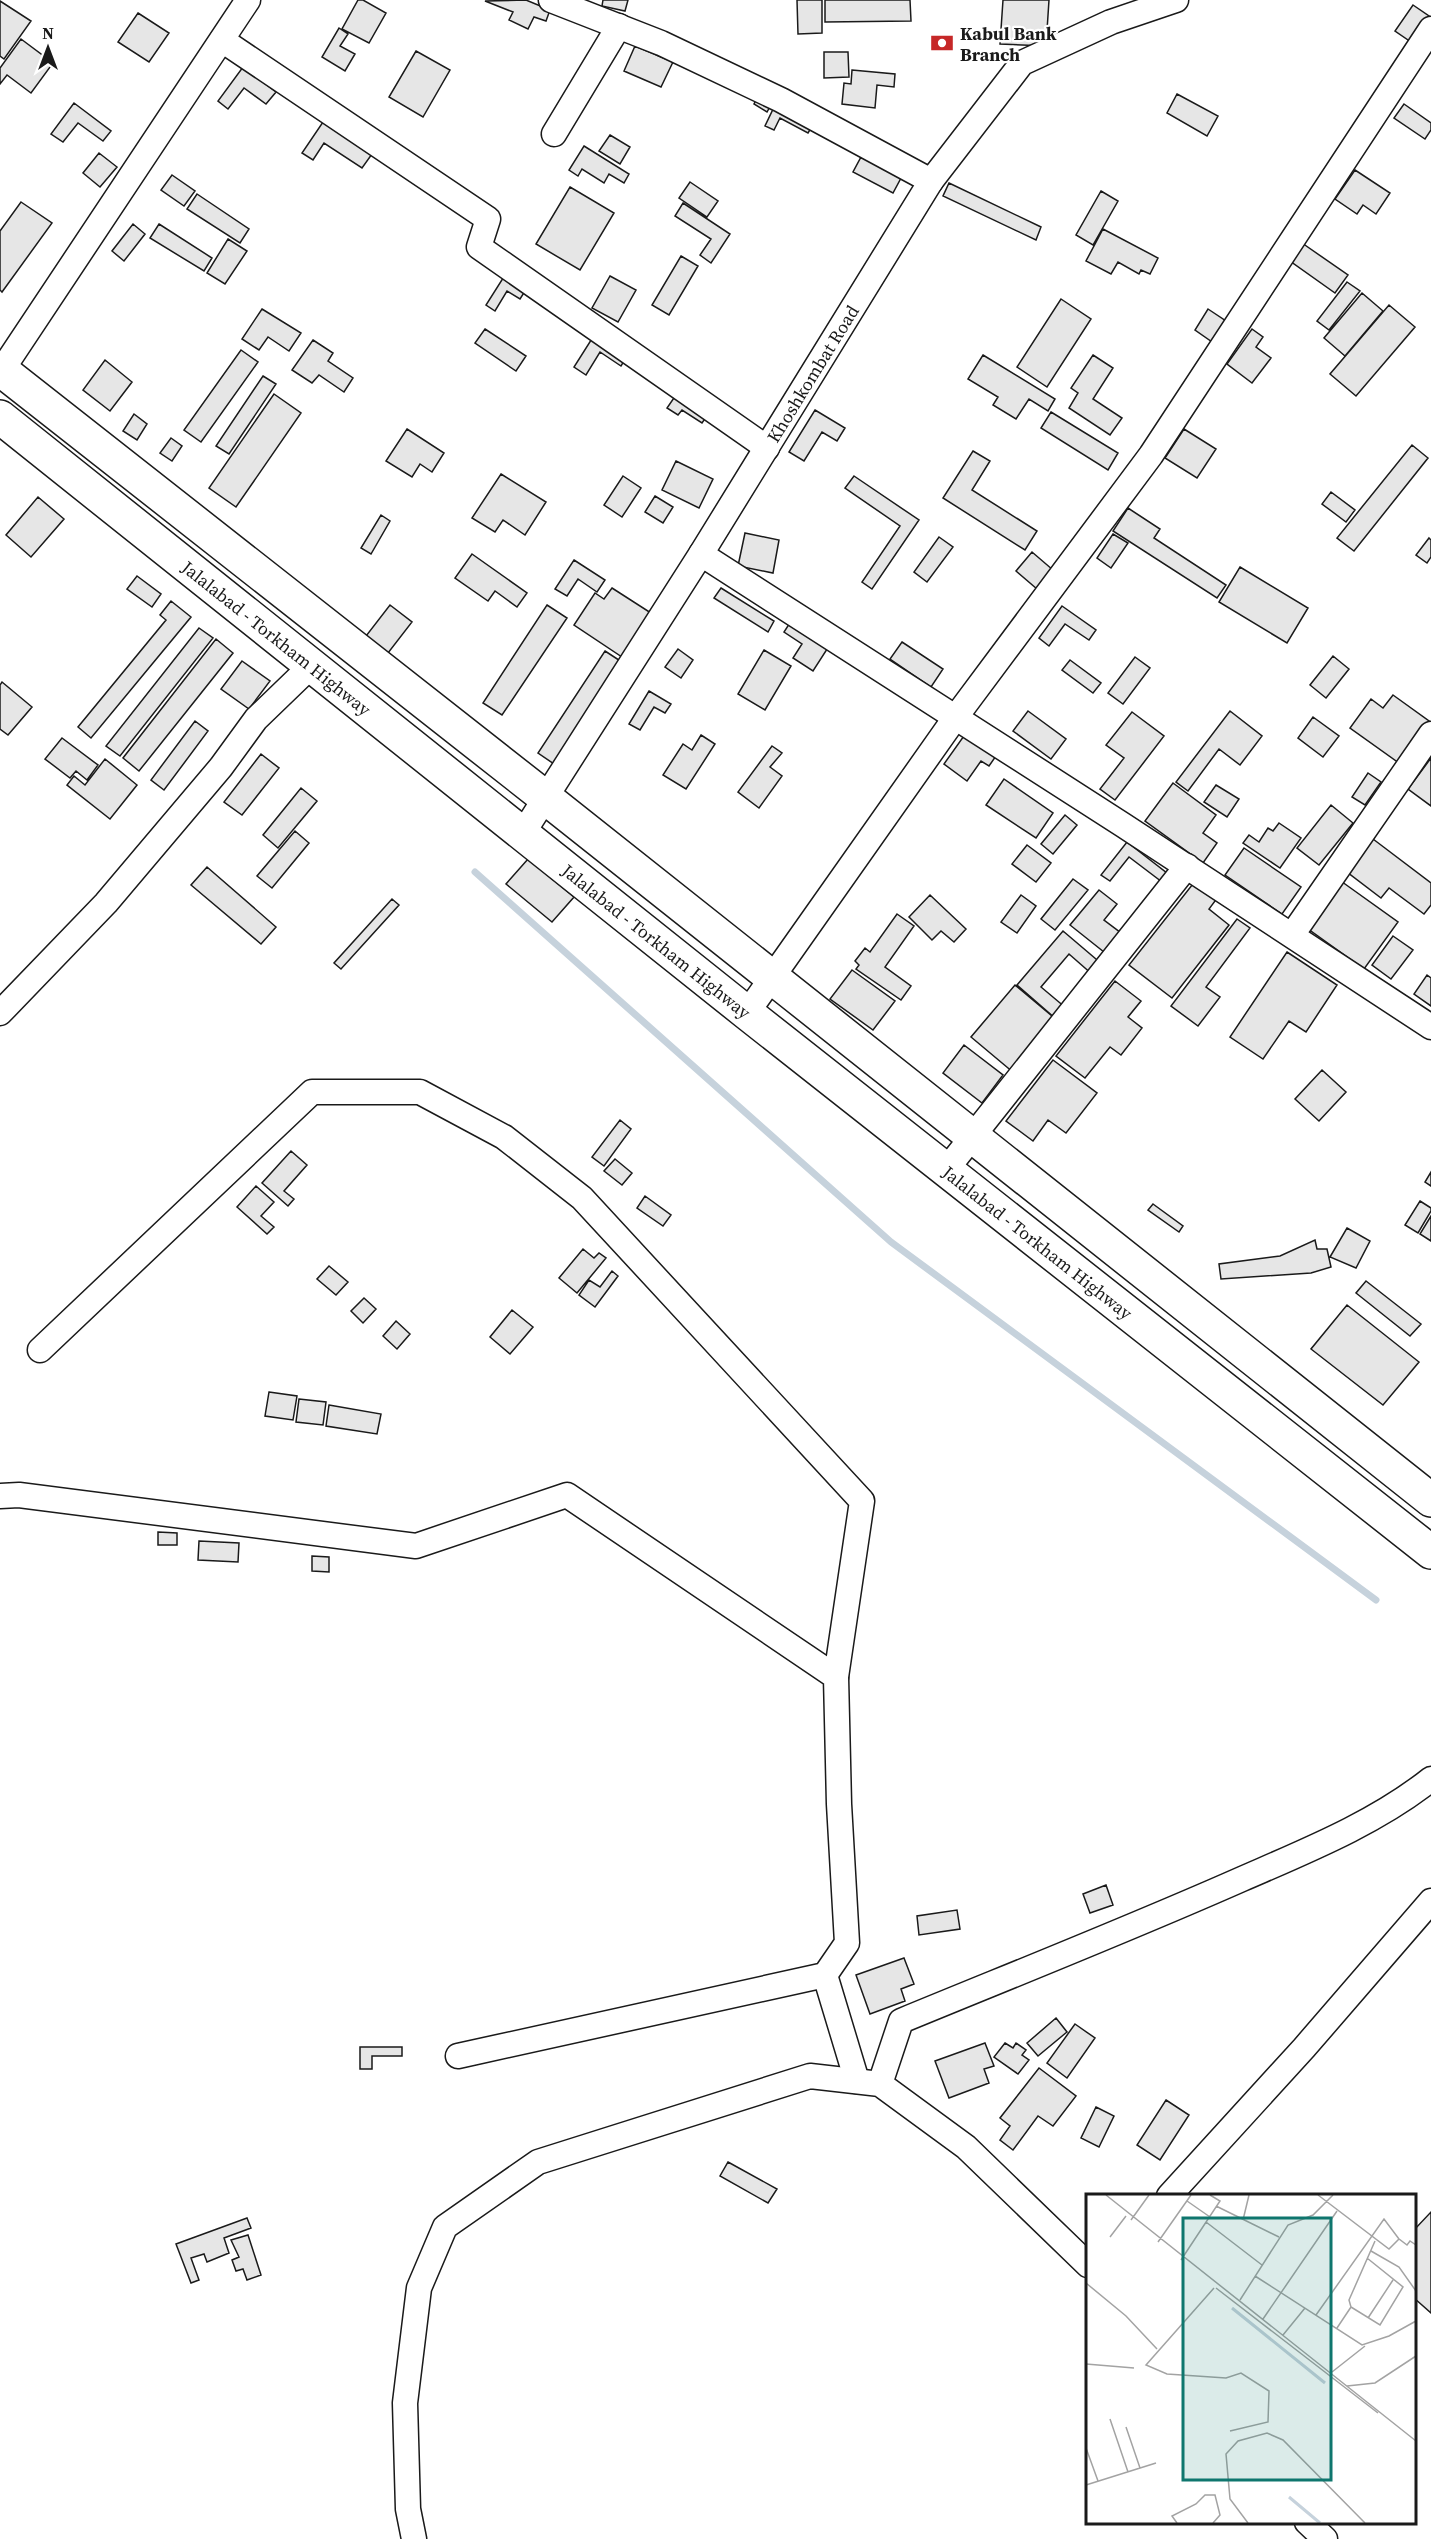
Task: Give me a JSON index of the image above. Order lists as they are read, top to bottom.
{
  "streets": {
    "highway": ["Jalalabad - Torkham Highway"],
    "street": ["Khoshkombat Road"]
  },
  "crossings": [
    ["Khoshkombat Road", "Jalalabad - Torkham Highway"]
  ],
  "places": {
    "bank": ["Kabul Bank Branch"]
  },
  "north": "top"
}
